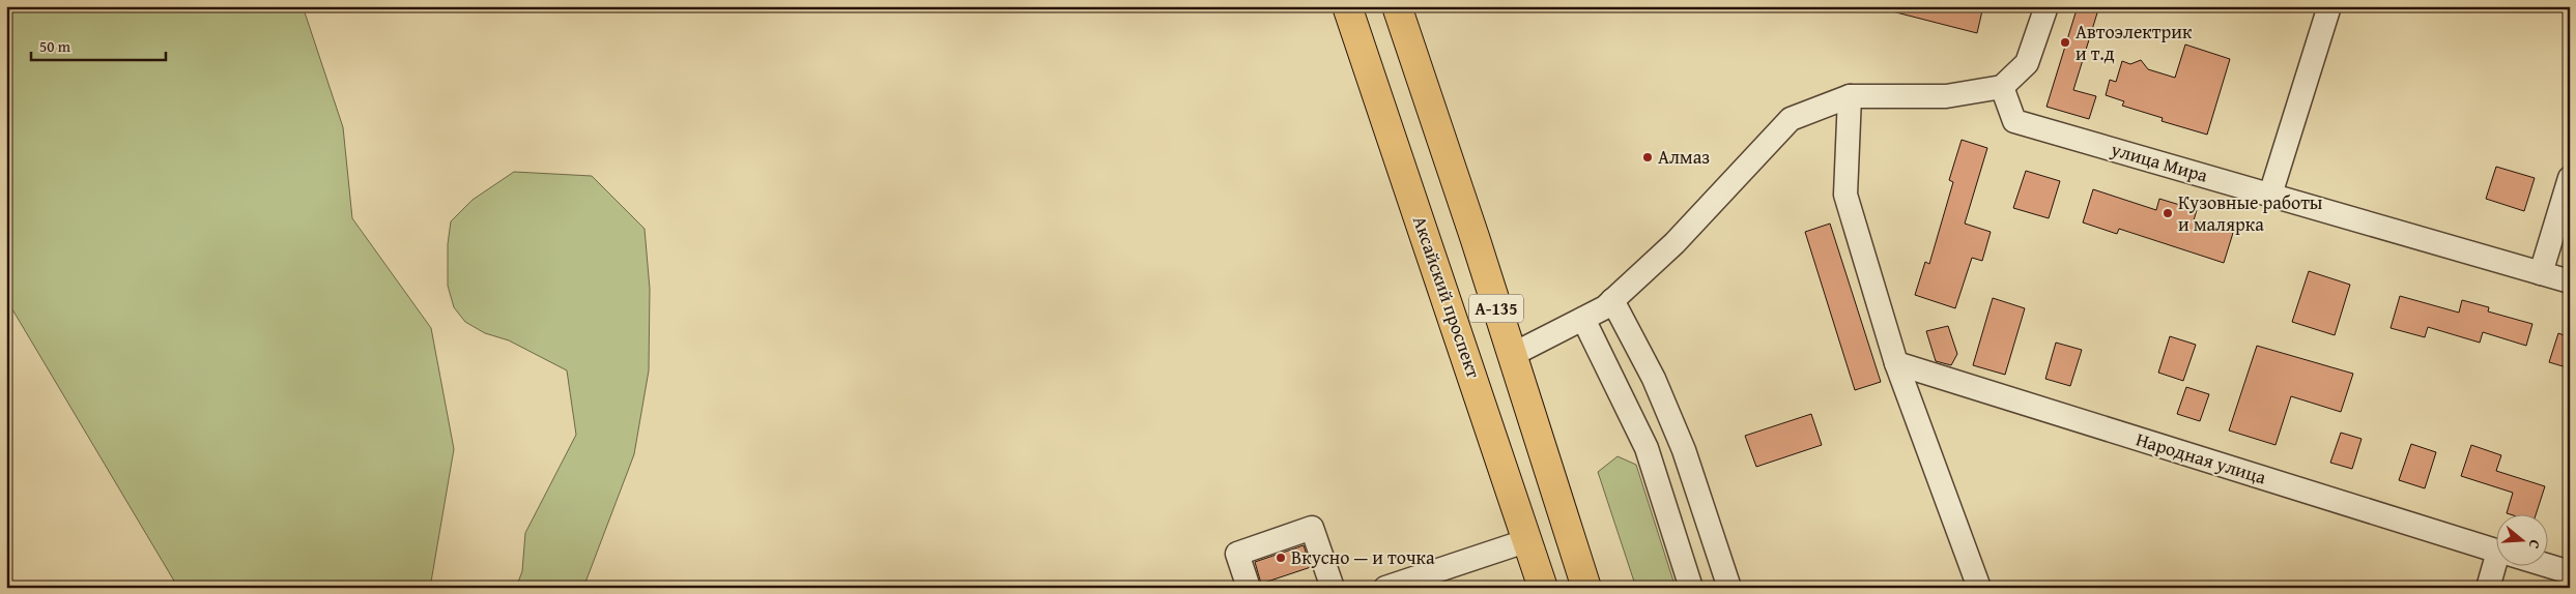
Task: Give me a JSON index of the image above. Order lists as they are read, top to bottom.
{
  "streets": {
    "main road": ["Аксайский проспект", "А-135"],
    "street": ["улица Мира", "Народная улица"]
  },
  "places": [
    "Автоэлектрик и т.д",
    "Алмаз",
    "Кузовные работы и малярка",
    "Вкусно — и точка"
  ],
  "scale_bar": "50 m",
  "north": "right"
}
